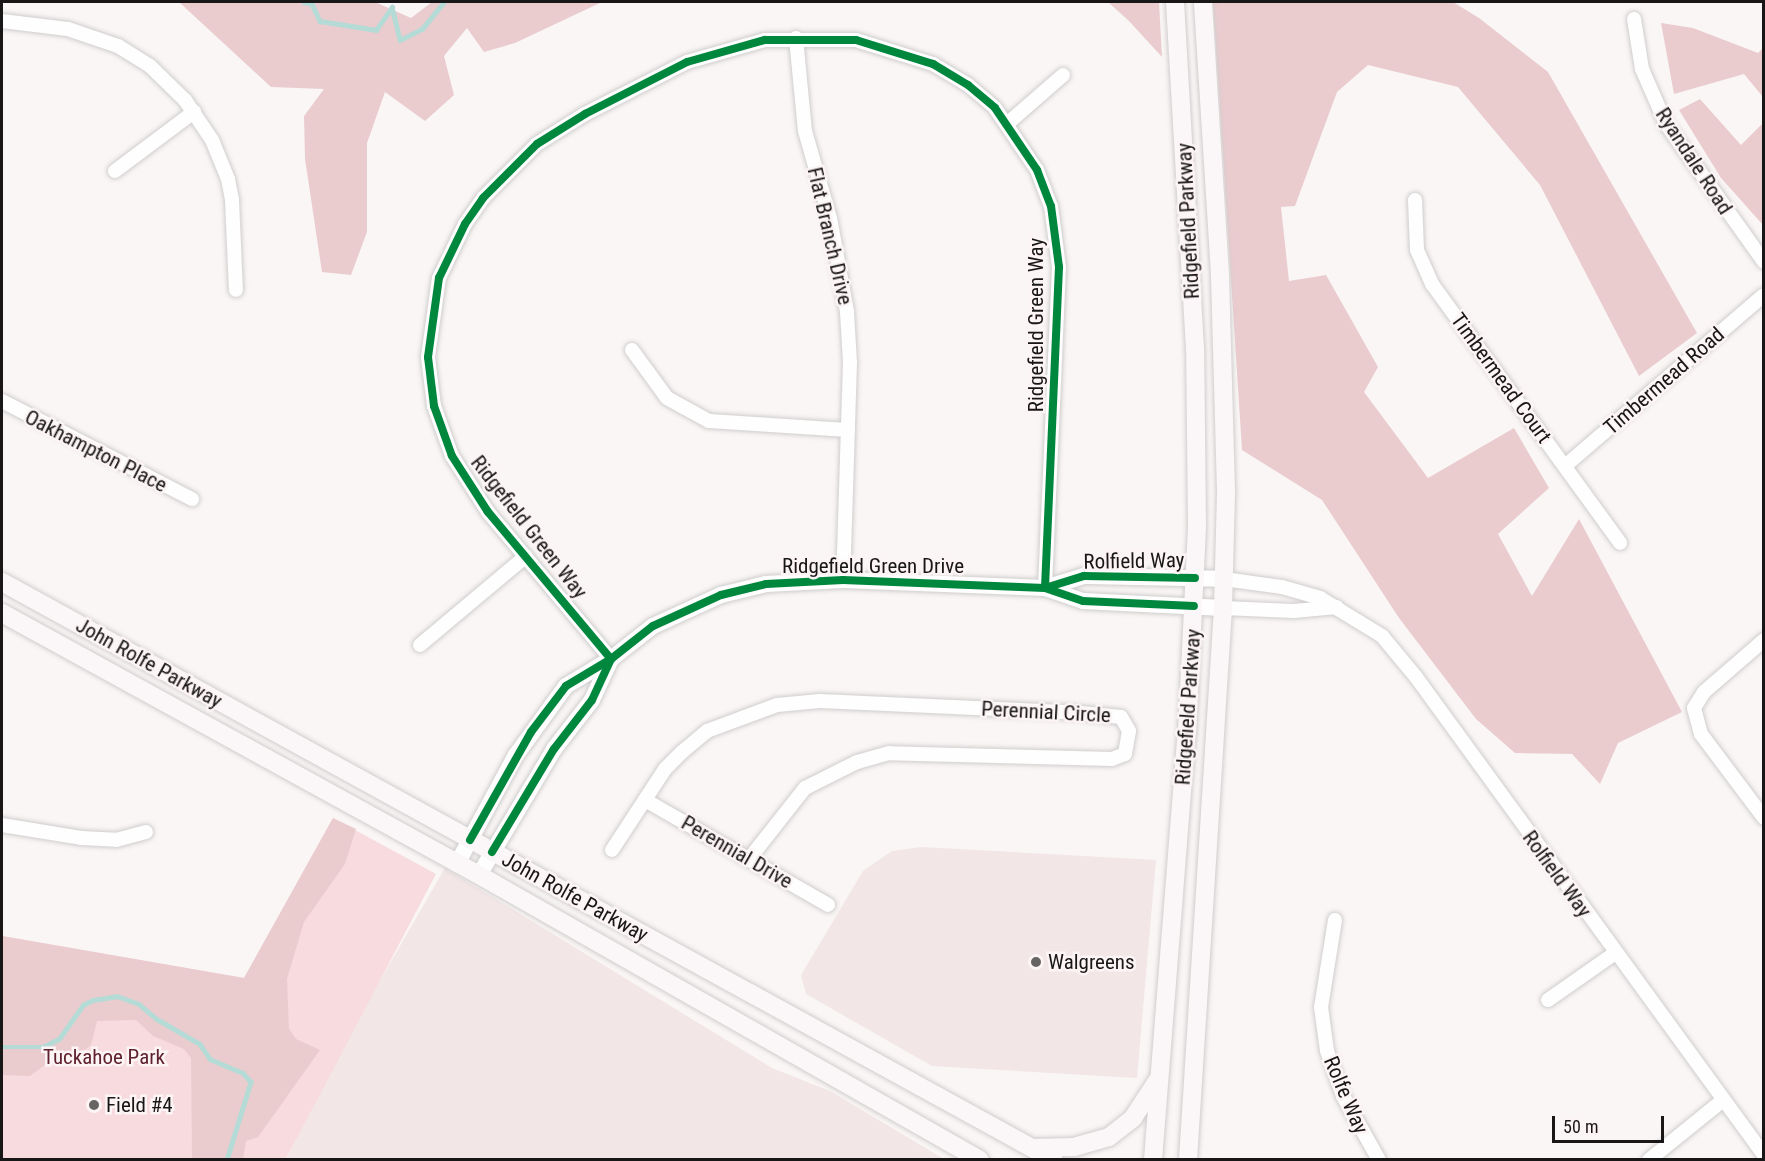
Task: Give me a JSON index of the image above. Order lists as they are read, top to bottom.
{
  "streets": {
    "main road": ["Ridgefield Parkway", "John Rolfe Parkway"],
    "street": [
      "Ryandale Road",
      "Flat Branch Drive",
      "Ridgefield Green Way",
      "Timbermead Court",
      "Timbermead Road",
      "Oakhampton Place",
      "Rolfield Way",
      "Ridgefield Green Drive",
      "Perennial Circle",
      "Perennial Drive",
      "Rolfe Way"
    ]
  },
  "crossings": [
    ["Ridgefield Parkway", "Rolfield Way"],
    ["Flat Branch Drive", "Ridgefield Green Way"],
    ["Flat Branch Drive", "Ridgefield Green Drive"],
    ["Ridgefield Green Way", "Rolfield Way"],
    ["Ridgefield Green Way", "Ridgefield Green Drive"],
    ["Timbermead Court", "Timbermead Road"],
    ["Rolfield Way", "Ridgefield Green Drive"],
    ["Ridgefield Green Drive", "John Rolfe Parkway"],
    ["Perennial Circle", "Perennial Drive"]
  ],
  "parks": ["Tuckahoe Park"],
  "places": ["Walgreens", "Field #4"],
  "scale_bar": "50 m"
}
